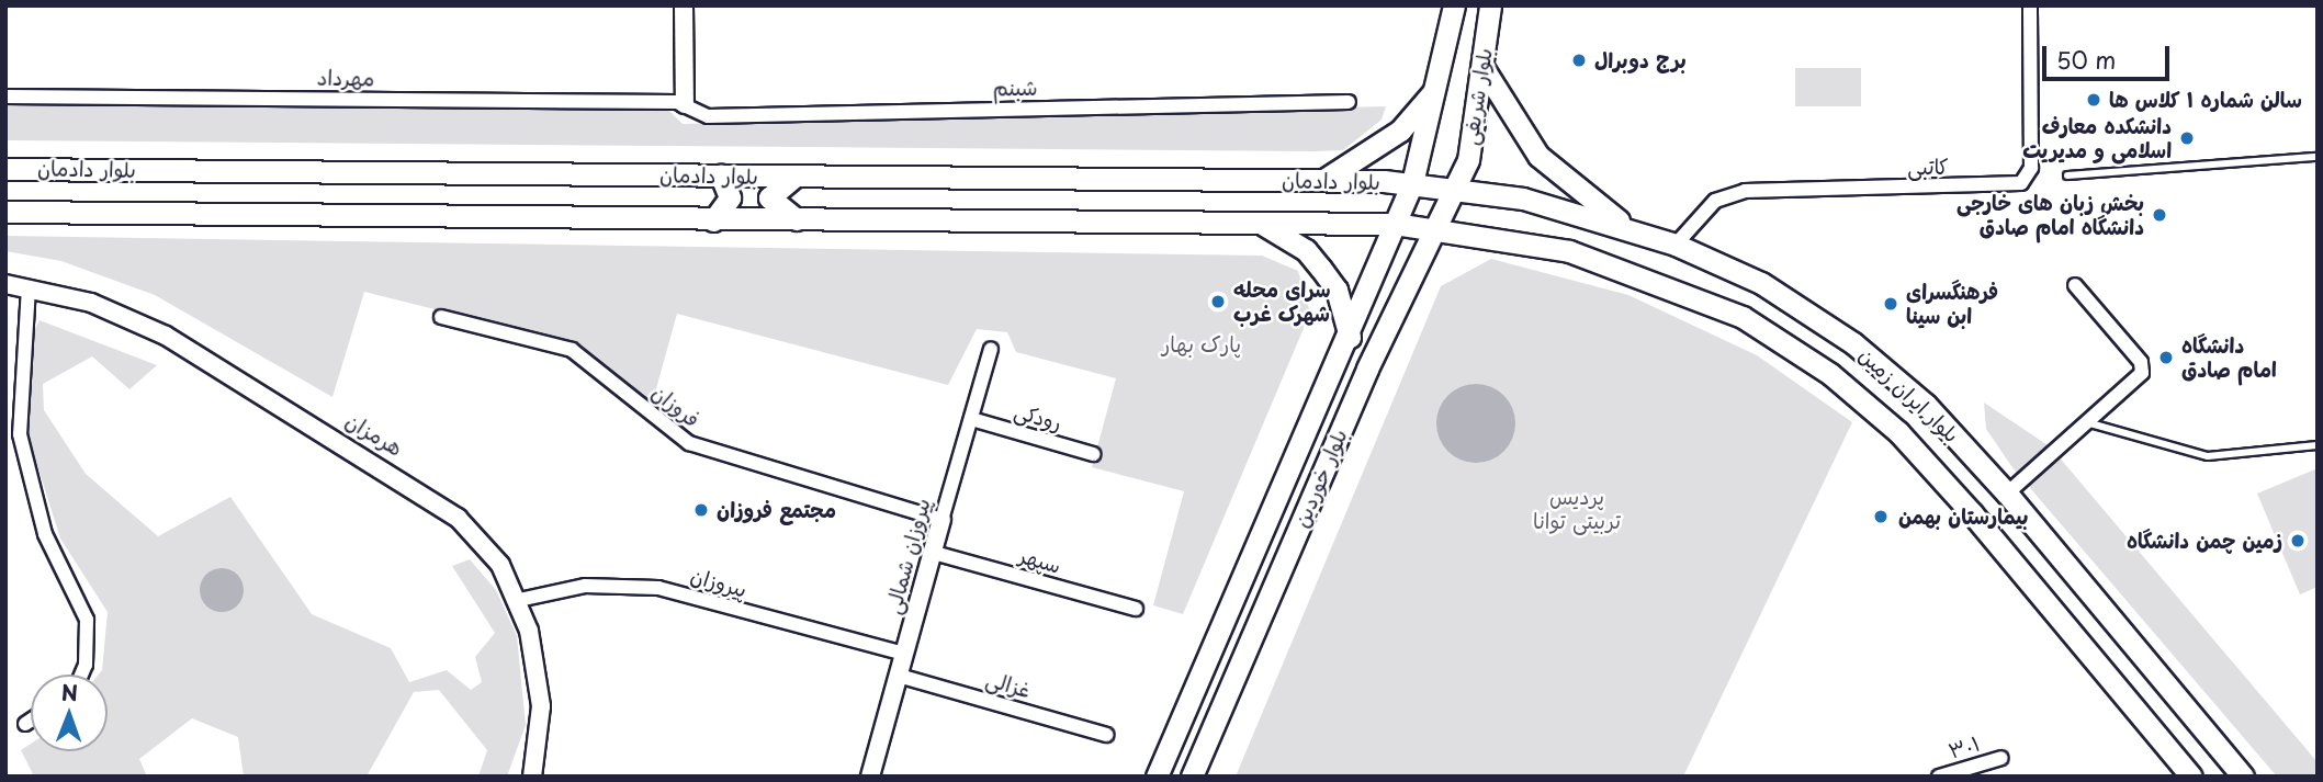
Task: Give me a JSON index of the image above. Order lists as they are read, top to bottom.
{
  "streets": {
    "main road": [
      "بلوار شریفی",
      "بلوار دادمان",
      "بلوار ایران زمین",
      "بلوار خوردین"
    ],
    "street": [
      "مهرداد",
      "شبنم",
      "کاتبی",
      "فروزان",
      "رودکی",
      "هرمزان",
      "پیروزان شمالی",
      "سپهر",
      "پیروزان",
      "غزالی",
      "۳۰۱"
    ]
  },
  "crossings": [
    ["مهرداد", "شبنم"],
    ["بلوار شریفی", "بلوار دادمان"],
    ["بلوار شریفی", "بلوار ایران زمین"],
    ["بلوار شریفی", "بلوار خوردین"],
    ["کاتبی", "بلوار ایران زمین"],
    ["بلوار دادمان", "بلوار ایران زمین"],
    ["بلوار دادمان", "بلوار خوردین"],
    ["بلوار ایران زمین", "بلوار خوردین"],
    ["فروزان", "پیروزان شمالی"],
    ["رودکی", "پیروزان شمالی"],
    ["هرمزان", "پیروزان"],
    ["پیروزان شمالی", "سپهر"],
    ["پیروزان شمالی", "پیروزان"],
    ["پیروزان شمالی", "غزالی"]
  ],
  "parks": ["پارک بهار", "پردیس تربیتی توانا"],
  "places": [
    "برج دوبرال",
    "سالن شماره ۱ کلاس ها",
    "دانشکده معارف اسلامی و مدیریت",
    "بخش زبان های خارجی دانشگاه امام صادق",
    "سرای محله شهرک غرب",
    "فرهنگسرای ابن سینا",
    "دانشگاه امام صادق",
    "مجتمع فروزان",
    "بیمارستان بهمن",
    "زمین چمن دانشگاه"
  ],
  "scale_bar": "50 m",
  "north": "top"
}
